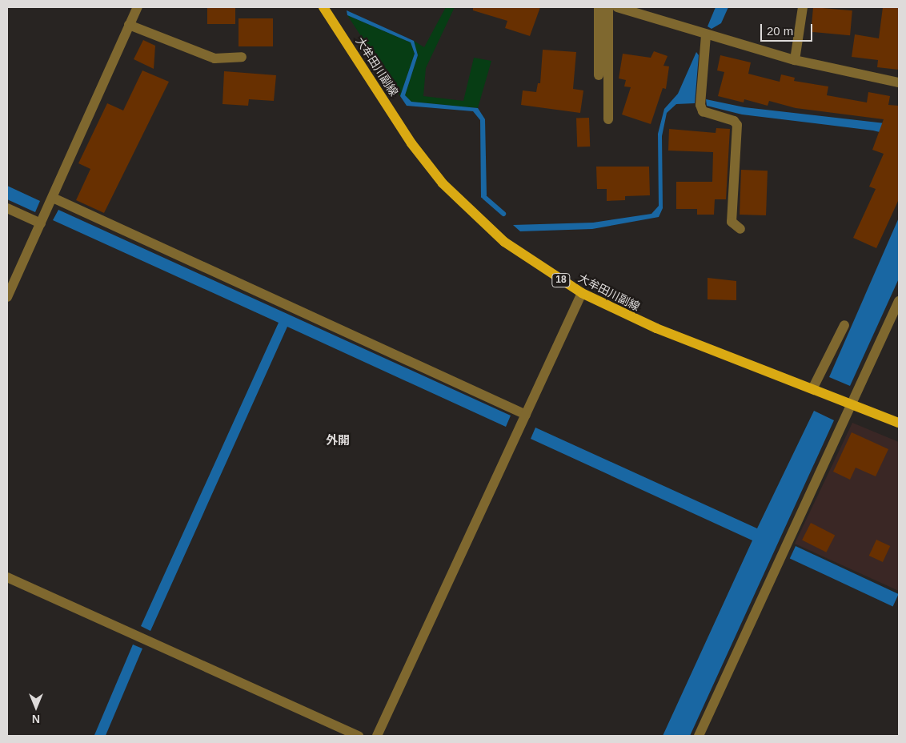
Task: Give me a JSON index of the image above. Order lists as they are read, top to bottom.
{
  "streets": {
    "main road": ["大牟田川副線", "18"]
  },
  "districts": ["外開"],
  "scale_bar": "20 m",
  "north": "bottom"
}
